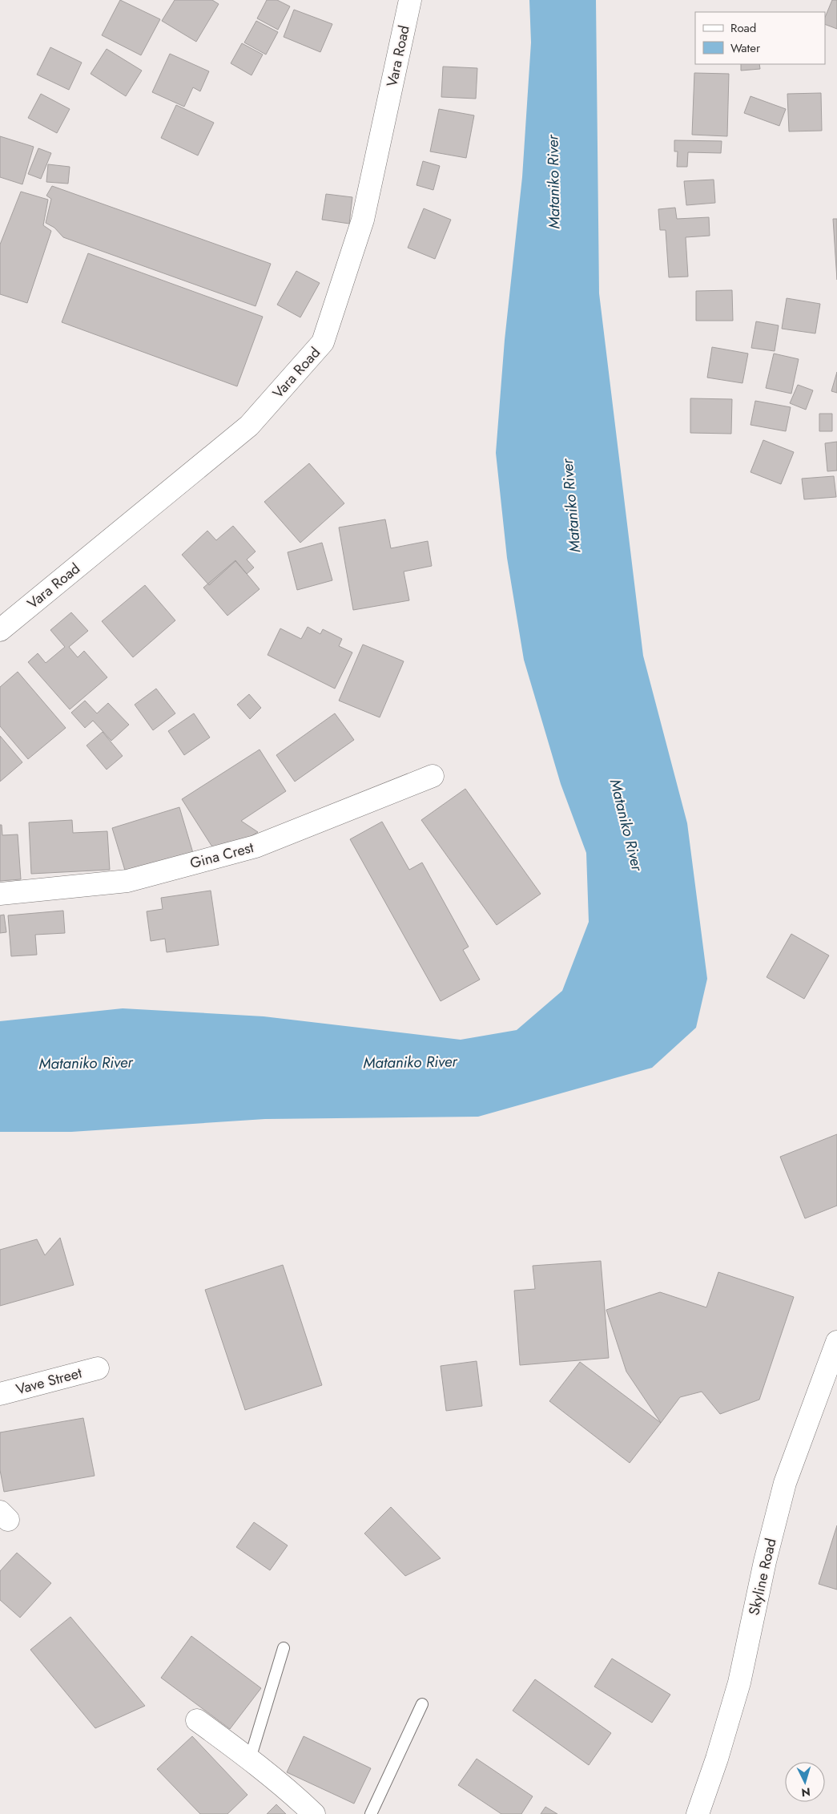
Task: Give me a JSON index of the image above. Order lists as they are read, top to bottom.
{
  "streets": {
    "street": [
      "Vara Road",
      "Gina Crest",
      "Vave Street",
      "Skyline Road"
    ]
  },
  "water": ["Mataniko River"],
  "legend": ["Road", "Water"],
  "north": "bottom"
}
